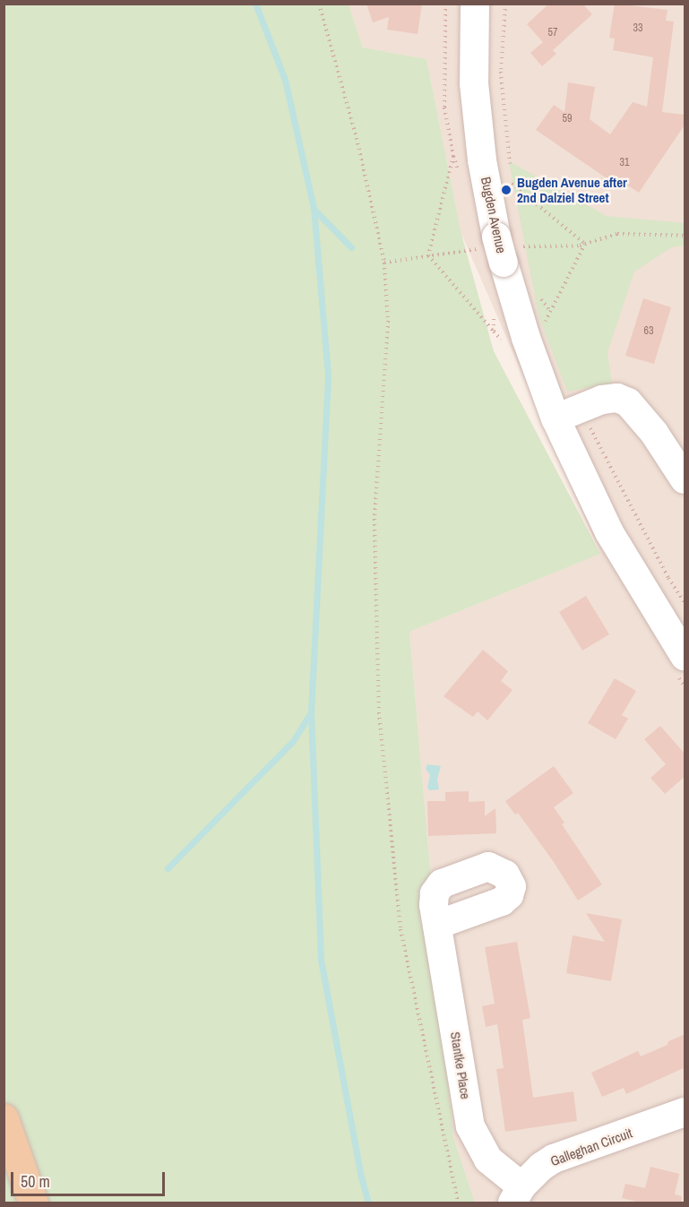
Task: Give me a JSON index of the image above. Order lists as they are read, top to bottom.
{
  "streets": {
    "street": ["Bugden Avenue", "Stantke Place", "Galleghan Circuit"]
  },
  "crossings": [
    ["Stantke Place", "Galleghan Circuit"]
  ],
  "places": ["Bugden Avenue after 2nd Dalziel Street"],
  "house_numbers": [
    "33",
    "57",
    "59",
    "31",
    "63"
  ],
  "scale_bar": "50 m"
}
